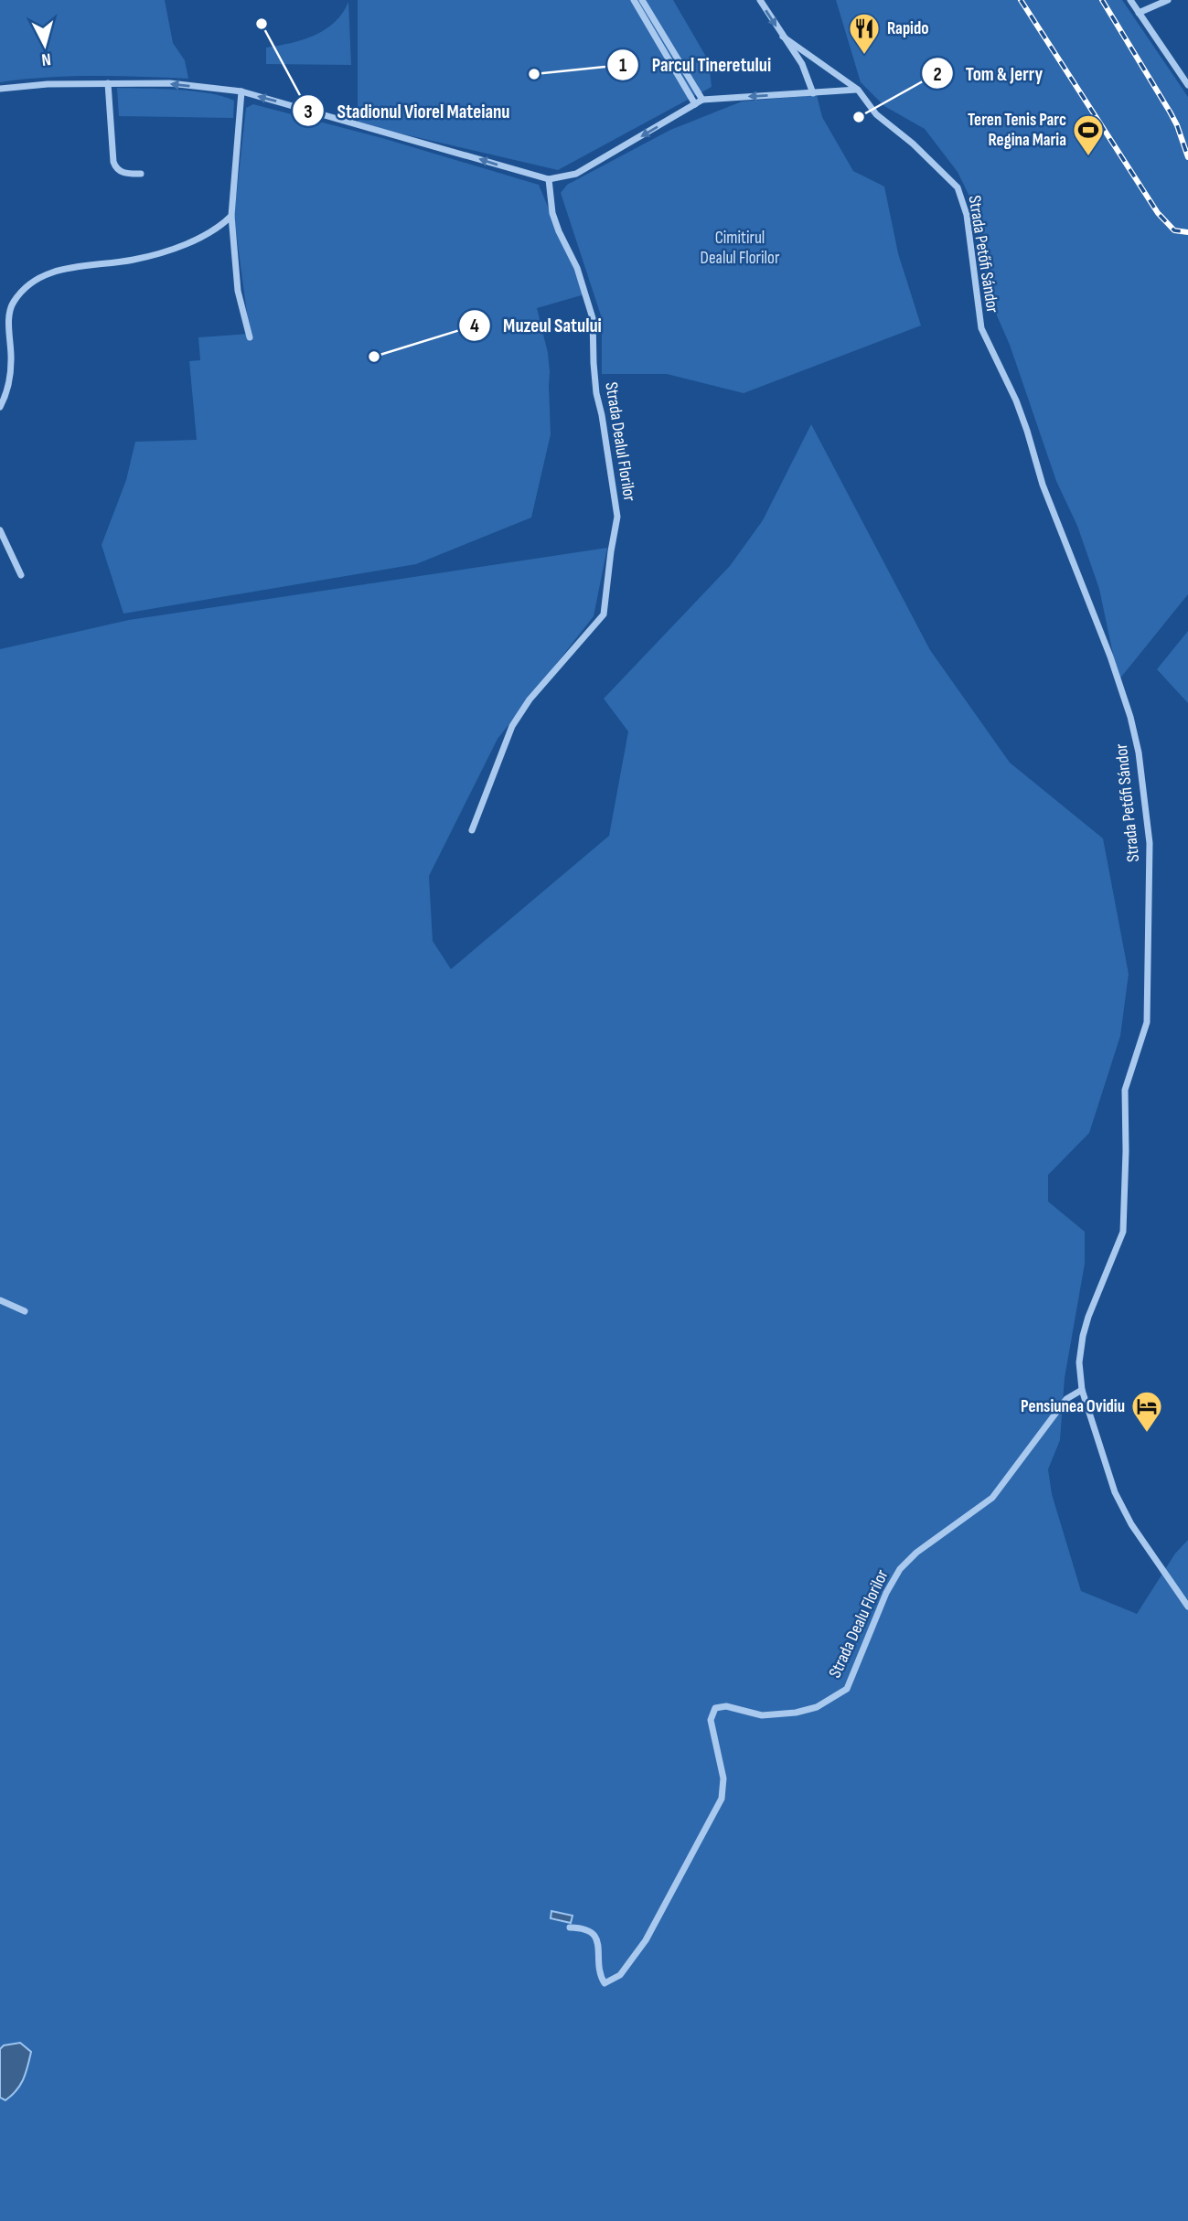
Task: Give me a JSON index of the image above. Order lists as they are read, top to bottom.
{
  "streets": {
    "street": ["Strada Petőfi Sándor", "Strada Dealul Florilor", "Strada Dealu Florilor"]
  },
  "crossings": [
    ["Strada Petőfi Sándor", "Strada Dealu Florilor"]
  ],
  "parks": ["Cimitirul Dealul Florilor"],
  "places": {
    "other": [
      "Stadionul Viorel Mateianu",
      "Parcul Tineretului",
      "Tom & Jerry",
      "Muzeul Satului"
    ],
    "restaurant": ["Rapido"],
    "sports": ["Teren Tenis Parc Regina Maria"],
    "hotel": ["Pensiunea Ovidiu"]
  },
  "north": "bottom"
}
